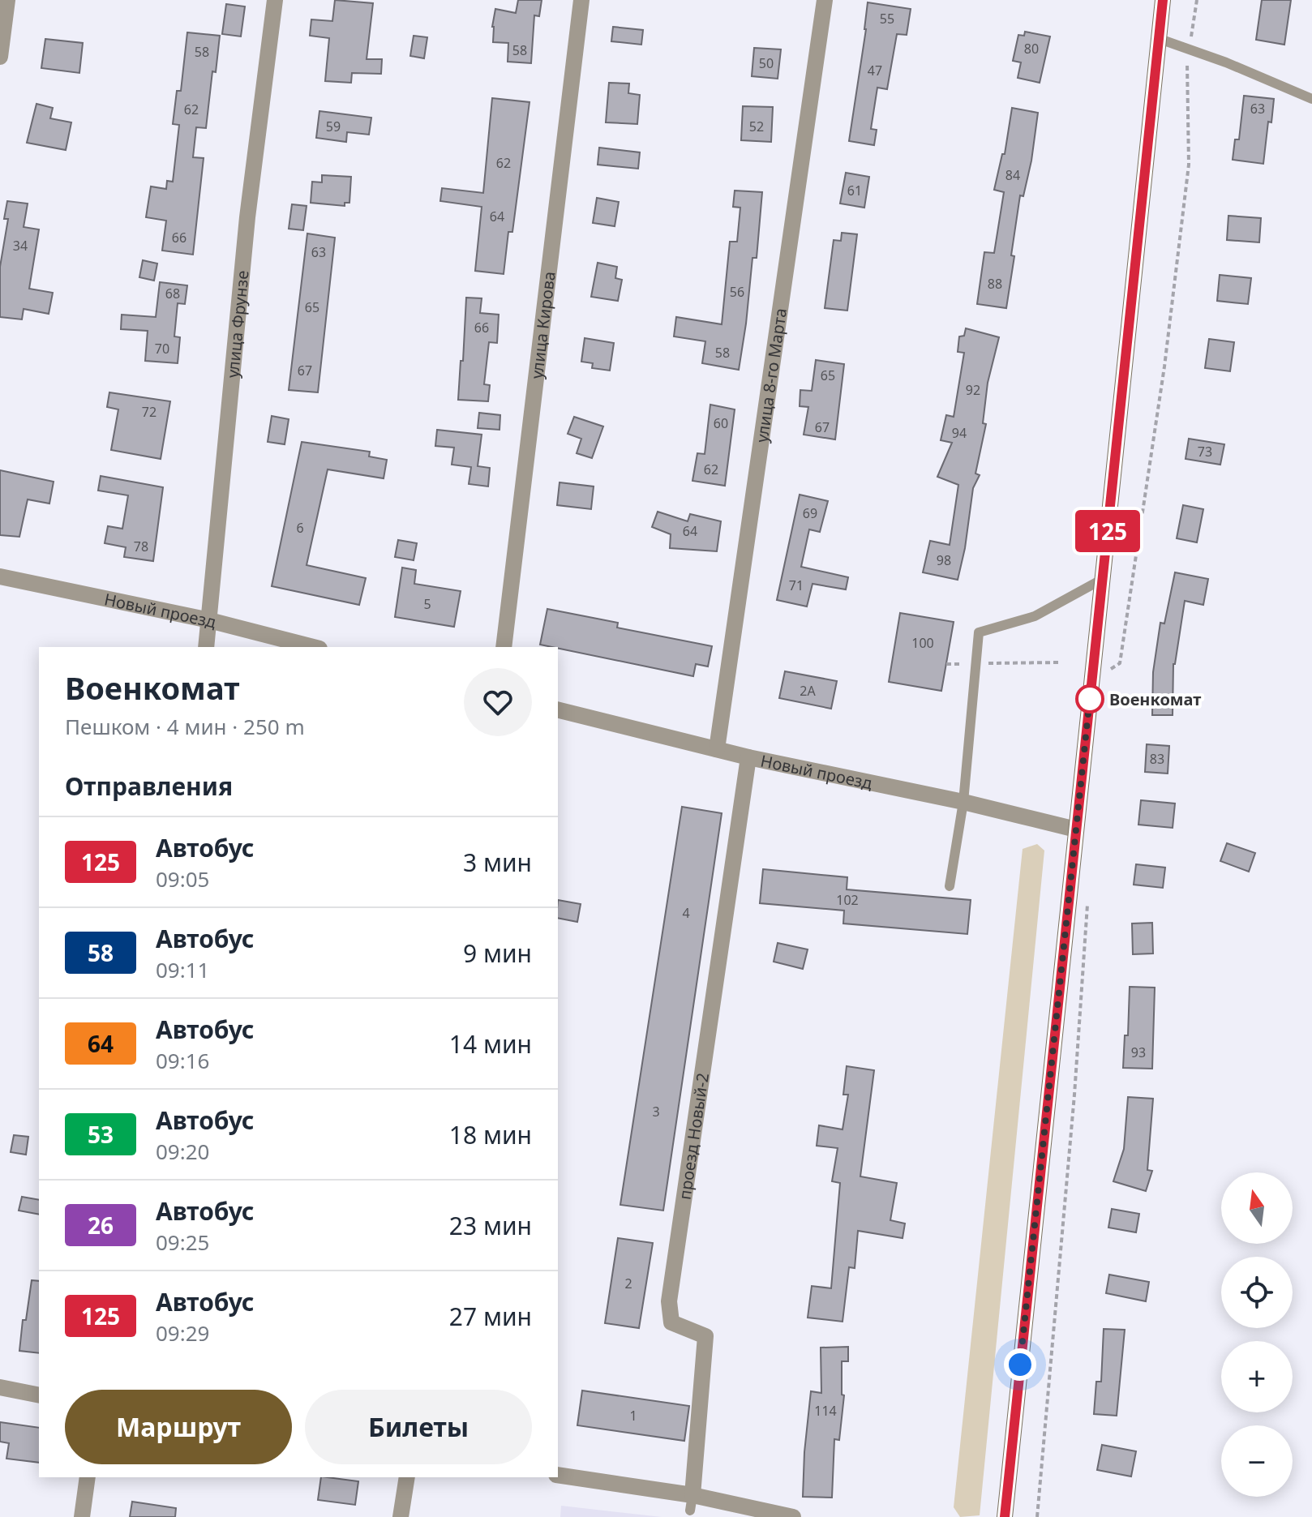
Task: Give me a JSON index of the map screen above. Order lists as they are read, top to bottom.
{
  "streets": {
    "street": [
      "улица Фрунзе",
      "улица Кирова",
      "улица 8-го Марта",
      "Новый проезд",
      "проезд Новый-2"
    ]
  },
  "crossings": [
    ["улица Фрунзе", "Новый проезд"],
    ["улица 8-го Марта", "Новый проезд"],
    ["Новый проезд", "проезд Новый-2"]
  ],
  "places": ["Военкомат"],
  "lines": ["bus line 125"],
  "house_numbers": [
    "55",
    "80",
    "58",
    "58",
    "50",
    "47",
    "63",
    "62",
    "59",
    "52",
    "62",
    "84",
    "61",
    "64",
    "66",
    "34",
    "63",
    "88",
    "56",
    "68",
    "65",
    "66",
    "70",
    "58",
    "67",
    "65",
    "92",
    "72",
    "60",
    "67",
    "94",
    "73",
    "62",
    "69",
    "6",
    "64",
    "78",
    "98",
    "71",
    "5",
    "100",
    "2А",
    "83",
    "102",
    "4",
    "93",
    "3",
    "2",
    "114",
    "1"
  ],
  "north": "top",
  "page": {
    "on_map": "125",
    "heading": [
      ["Военкомат", "Пешком · 4 мин · 250 m"],
      "Отправления"
    ],
    "list": [
      {
        "mark": "125",
        "name": "Автобус",
        "note": "09:05",
        "value": "3 мин"
      },
      {
        "mark": "58",
        "name": "Автобус",
        "note": "09:11",
        "value": "9 мин"
      },
      {
        "mark": "64",
        "name": "Автобус",
        "note": "09:16",
        "value": "14 мин"
      },
      {
        "mark": "53",
        "name": "Автобус",
        "note": "09:20",
        "value": "18 мин"
      },
      {
        "mark": "26",
        "name": "Автобус",
        "note": "09:25",
        "value": "23 мин"
      },
      {
        "mark": "125",
        "name": "Автобус",
        "note": "09:29",
        "value": "27 мин"
      }
    ],
    "map_buttons": ["+", "−"],
    "buttons": ["Маршрут", "Билеты"]
  }
}
